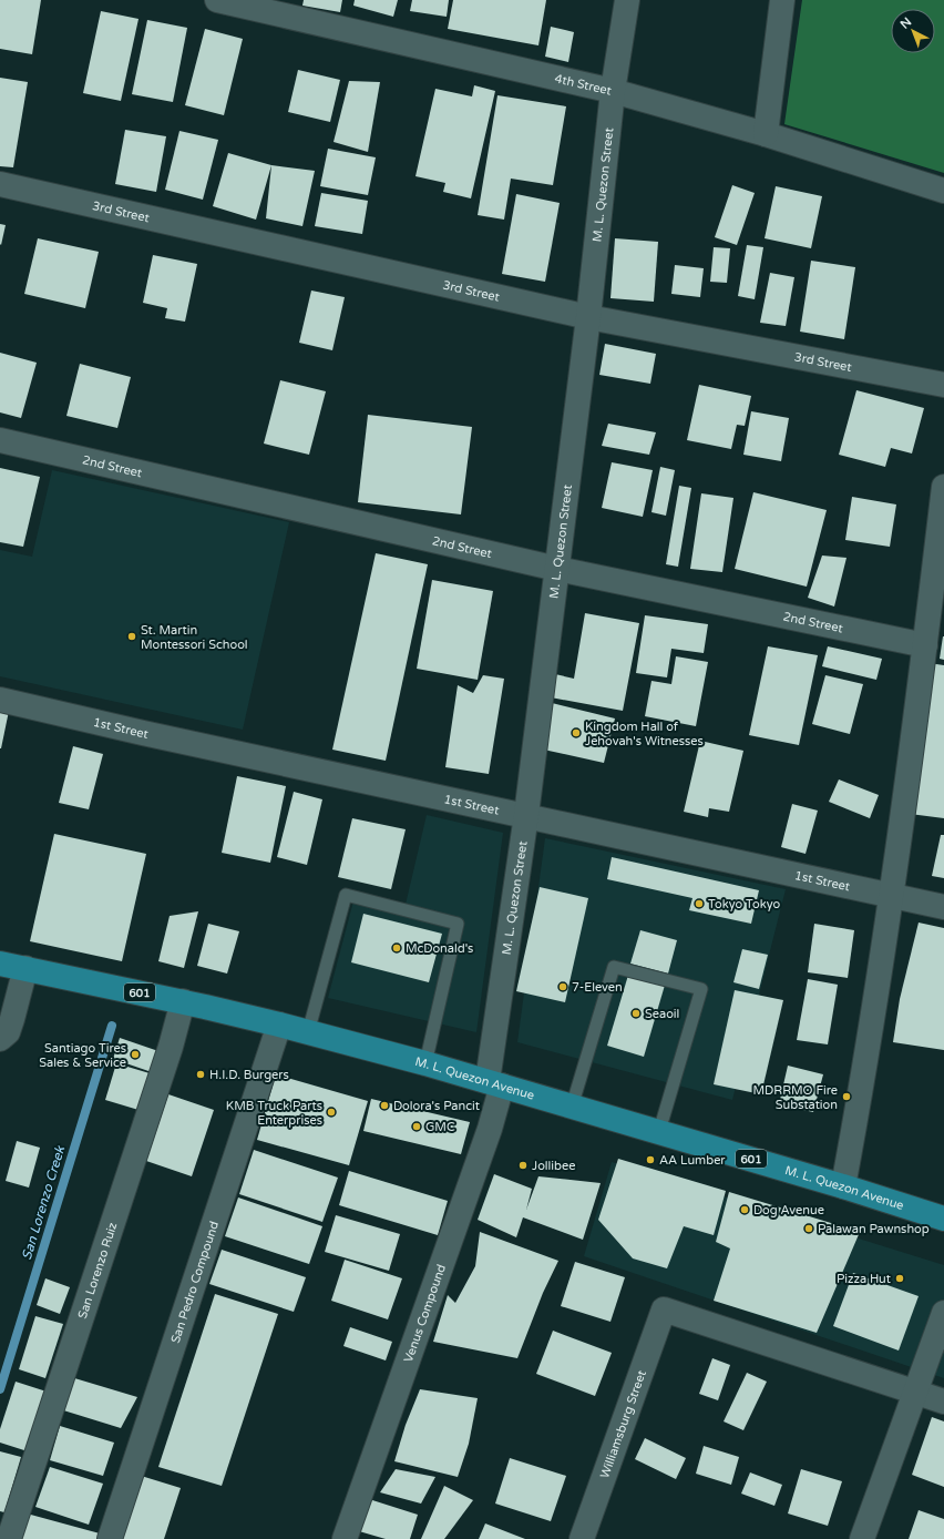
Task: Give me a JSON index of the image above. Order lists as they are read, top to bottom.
{
  "streets": {
    "main road": ["601", "M. L. Quezon Avenue"],
    "street": [
      "4th Street",
      "M. L. Quezon Street",
      "3rd Street",
      "2nd Street",
      "1st Street",
      "San Lorenzo Ruiz",
      "San Pedro Compound",
      "Venus Compound",
      "Williamsburg Street"
    ]
  },
  "crossings": [
    ["4th Street", "M. L. Quezon Street"],
    ["M. L. Quezon Street", "3rd Street"],
    ["M. L. Quezon Street", "2nd Street"],
    ["M. L. Quezon Street", "1st Street"],
    ["M. L. Quezon Street", "M. L. Quezon Avenue"],
    ["M. L. Quezon Street", "Venus Compound"],
    ["M. L. Quezon Avenue", "San Lorenzo Ruiz"],
    ["M. L. Quezon Avenue", "San Pedro Compound"],
    ["M. L. Quezon Avenue", "Venus Compound"]
  ],
  "water": ["San Lorenzo Creek"],
  "places": [
    "St. Martin Montessori School",
    "Kingdom Hall of Jehovah's Witnesses",
    "Tokyo Tokyo",
    "McDonald's",
    "7-Eleven",
    "Seaoil",
    "Santiago Tires Sales & Service",
    "H.I.D. Burgers",
    "MDRRMO Fire Substation",
    "Dolora's Pancit",
    "KMB Truck Parts Enterprises",
    "GMC",
    "AA Lumber",
    "Jollibee",
    "Dog Avenue",
    "Palawan Pawnshop",
    "Pizza Hut"
  ],
  "north": "top left"
}
